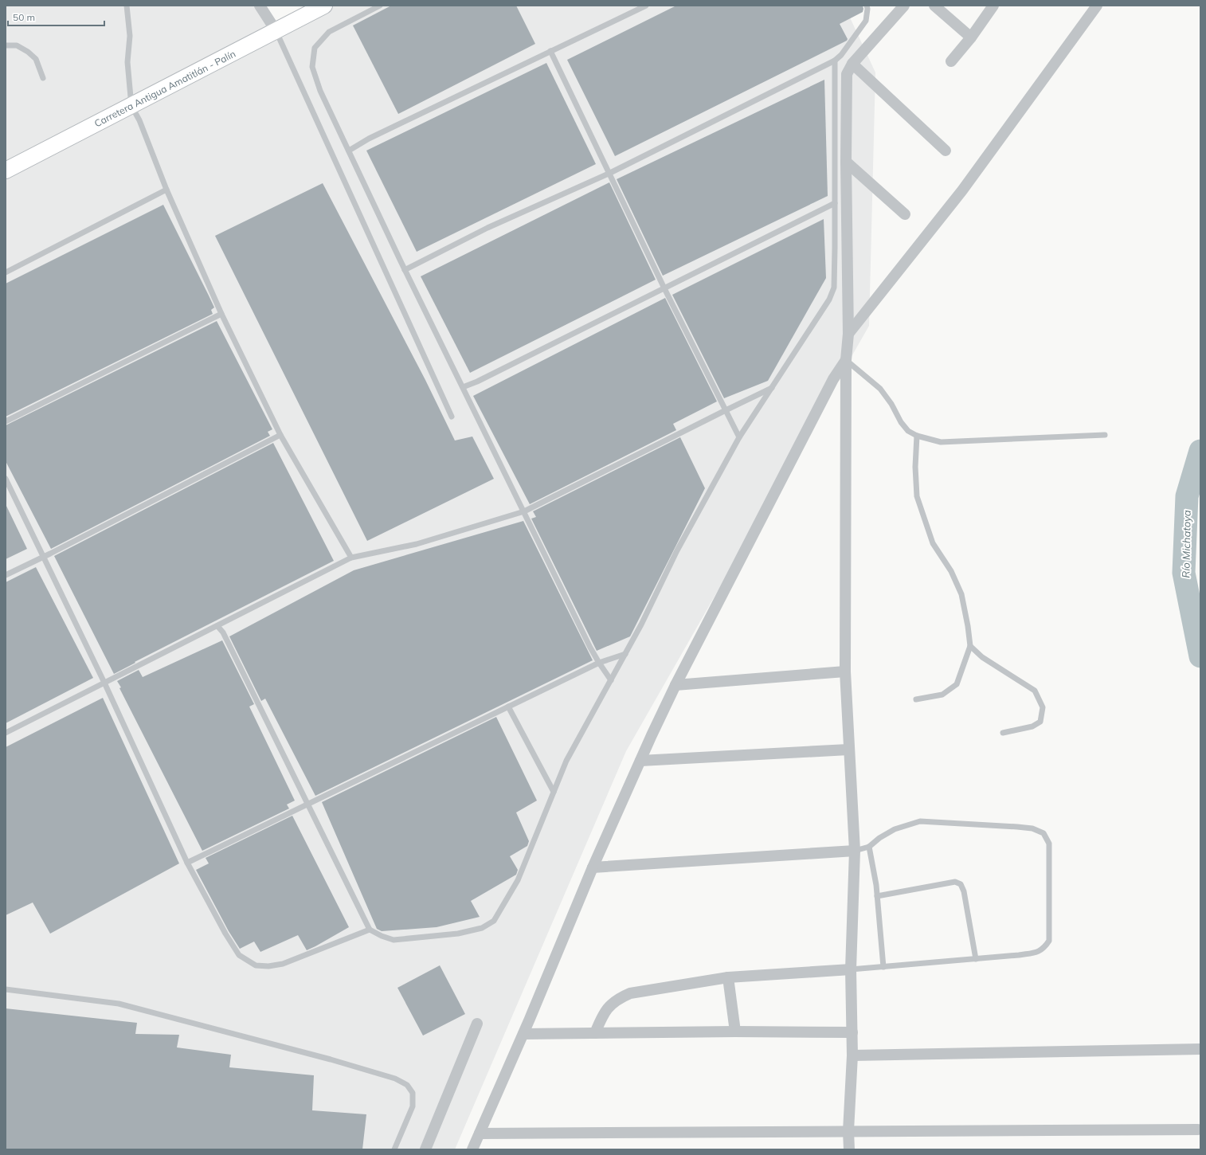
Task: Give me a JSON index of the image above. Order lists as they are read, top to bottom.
{
  "streets": {
    "main road": ["Carretera Antigua Amatitlán - Palín"]
  },
  "water": ["Río Michatoya"],
  "scale_bar": "50 m"
}
